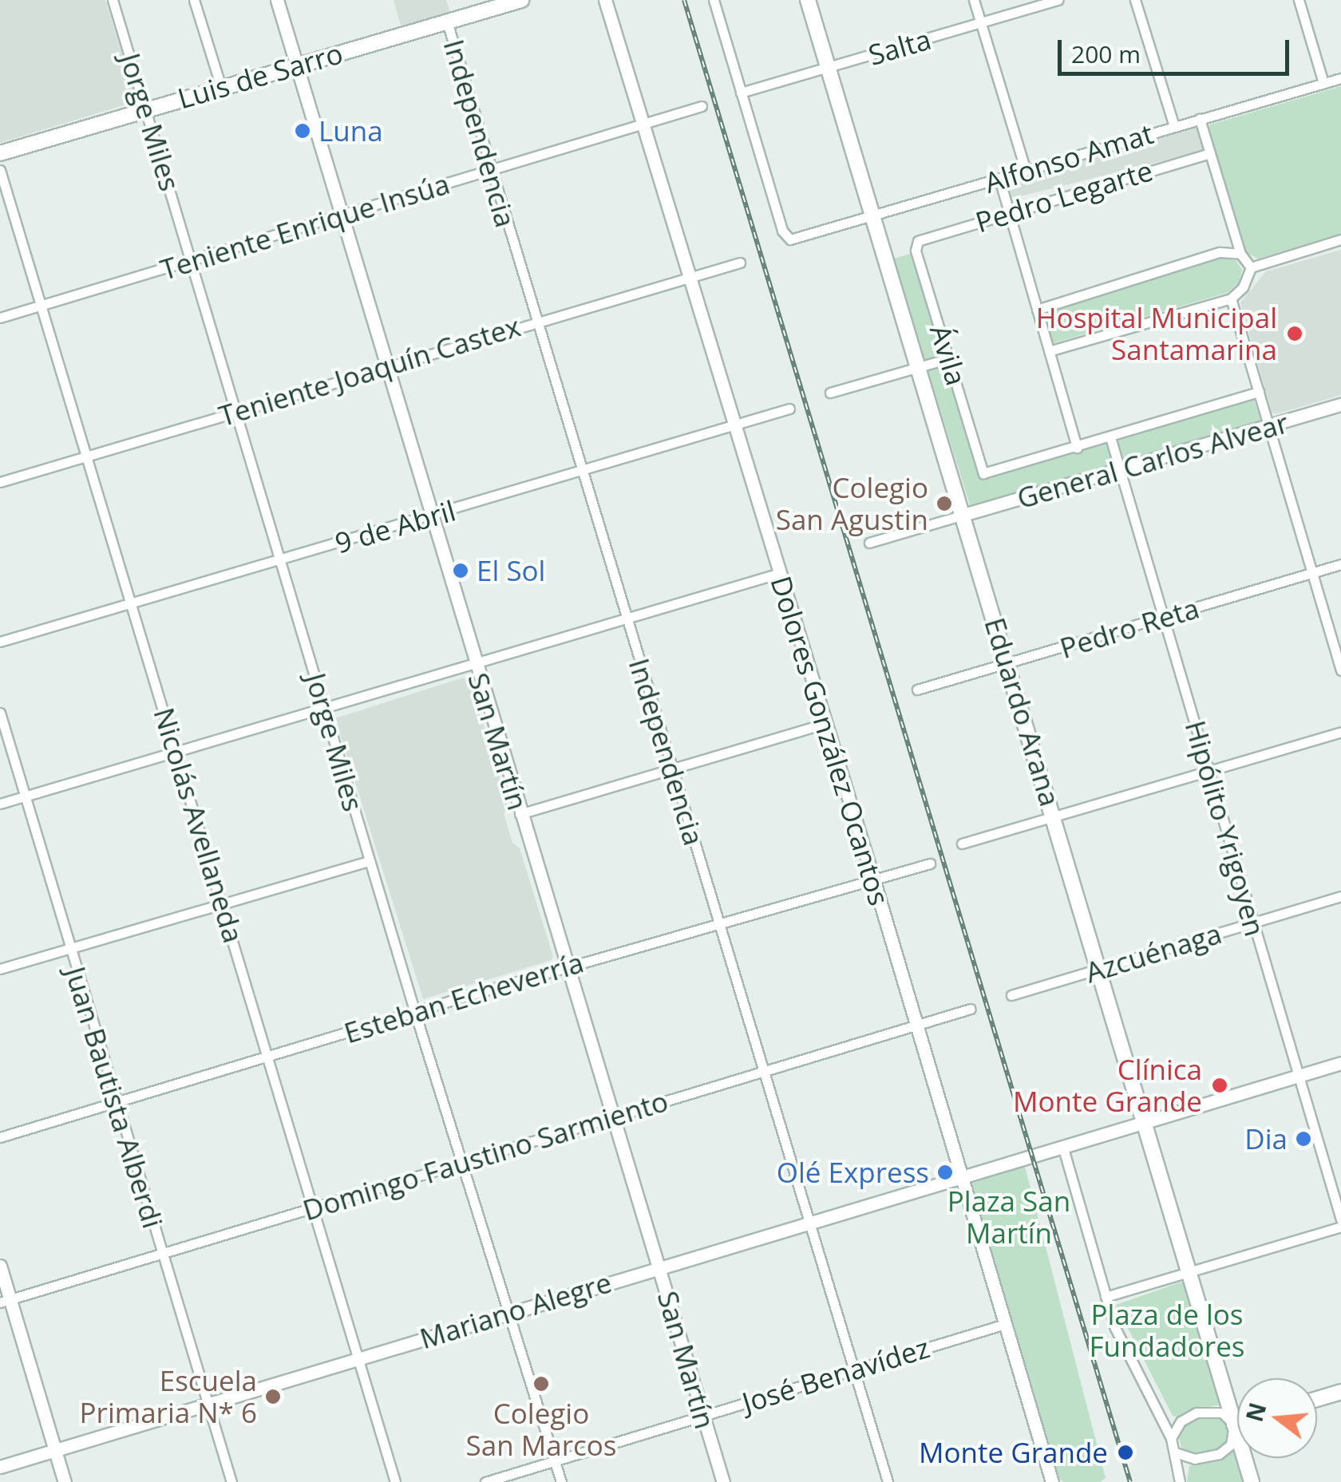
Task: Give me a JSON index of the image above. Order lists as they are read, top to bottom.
{
  "streets": {
    "main road": ["Luis de Sarro", "Eduardo Arana"],
    "street": [
      "Salta",
      "Jorge Miles",
      "Independencia",
      "Alfonso Amat",
      "Pedro Legarte",
      "Teniente Enrique Insúa",
      "Ávila",
      "Teniente Joaquín Castex",
      "General Carlos Alvear",
      "9 de Abril",
      "Pedro Reta",
      "Dolores González Ocantos",
      "San Martín",
      "Nicolás Avellaneda",
      "Hipólito Yrigoyen",
      "Azcuénaga",
      "Esteban Echeverría",
      "Juan Bautista Alberdi",
      "Domingo Faustino Sarmiento",
      "Mariano Alegre",
      "José Benavídez"
    ]
  },
  "crossings": [
    ["Salta", "Alfonso Amat"],
    ["Salta", "Eduardo Arana"],
    ["Luis de Sarro", "Jorge Miles"],
    ["Luis de Sarro", "Independencia"],
    ["Luis de Sarro", "San Martín"],
    ["Jorge Miles", "Teniente Enrique Insúa"],
    ["Jorge Miles", "Teniente Joaquín Castex"],
    ["Jorge Miles", "9 de Abril"],
    ["Jorge Miles", "Esteban Echeverría"],
    ["Jorge Miles", "Domingo Faustino Sarmiento"],
    ["Jorge Miles", "Mariano Alegre"],
    ["Jorge Miles", "José Benavídez"],
    ["Independencia", "Teniente Enrique Insúa"],
    ["Independencia", "Teniente Joaquín Castex"],
    ["Independencia", "9 de Abril"],
    ["Independencia", "Esteban Echeverría"],
    ["Independencia", "Domingo Faustino Sarmiento"],
    ["Independencia", "Mariano Alegre"],
    ["Independencia", "José Benavídez"],
    ["Alfonso Amat", "Eduardo Arana"],
    ["Pedro Legarte", "Ávila"],
    ["Teniente Enrique Insúa", "Dolores González Ocantos"],
    ["Teniente Enrique Insúa", "San Martín"],
    ["Teniente Enrique Insúa", "Nicolás Avellaneda"],
    ["Teniente Joaquín Castex", "Dolores González Ocantos"],
    ["Teniente Joaquín Castex", "San Martín"],
    ["Teniente Joaquín Castex", "Nicolás Avellaneda"],
    ["General Carlos Alvear", "Eduardo Arana"],
    ["General Carlos Alvear", "Hipólito Yrigoyen"],
    ["9 de Abril", "Dolores González Ocantos"],
    ["9 de Abril", "San Martín"],
    ["9 de Abril", "Nicolás Avellaneda"],
    ["Pedro Reta", "Eduardo Arana"],
    ["Pedro Reta", "Hipólito Yrigoyen"],
    ["Eduardo Arana", "Azcuénaga"],
    ["Eduardo Arana", "Mariano Alegre"],
    ["Dolores González Ocantos", "Esteban Echeverría"],
    ["Dolores González Ocantos", "Domingo Faustino Sarmiento"],
    ["Dolores González Ocantos", "Mariano Alegre"],
    ["Dolores González Ocantos", "José Benavídez"],
    ["San Martín", "Esteban Echeverría"],
    ["San Martín", "Domingo Faustino Sarmiento"],
    ["San Martín", "Mariano Alegre"],
    ["San Martín", "José Benavídez"],
    ["Nicolás Avellaneda", "Esteban Echeverría"],
    ["Nicolás Avellaneda", "Domingo Faustino Sarmiento"],
    ["Nicolás Avellaneda", "Mariano Alegre"],
    ["Hipólito Yrigoyen", "Azcuénaga"],
    ["Hipólito Yrigoyen", "Mariano Alegre"],
    ["Esteban Echeverría", "Juan Bautista Alberdi"],
    ["Juan Bautista Alberdi", "Domingo Faustino Sarmiento"],
    ["Juan Bautista Alberdi", "Mariano Alegre"]
  ],
  "parks": ["Plaza San Martín", "Plaza de los Fundadores"],
  "places": [
    "Luna",
    "Hospital Municipal Santamarina",
    "Colegio San Agustin",
    "El Sol",
    "Clínica Monte Grande",
    "Dia",
    "Olé Express",
    "Colegio San Marcos",
    "Escuela Primaria N* 6",
    "Monte Grande"
  ],
  "scale_bar": "200 m",
  "north": "left"
}
